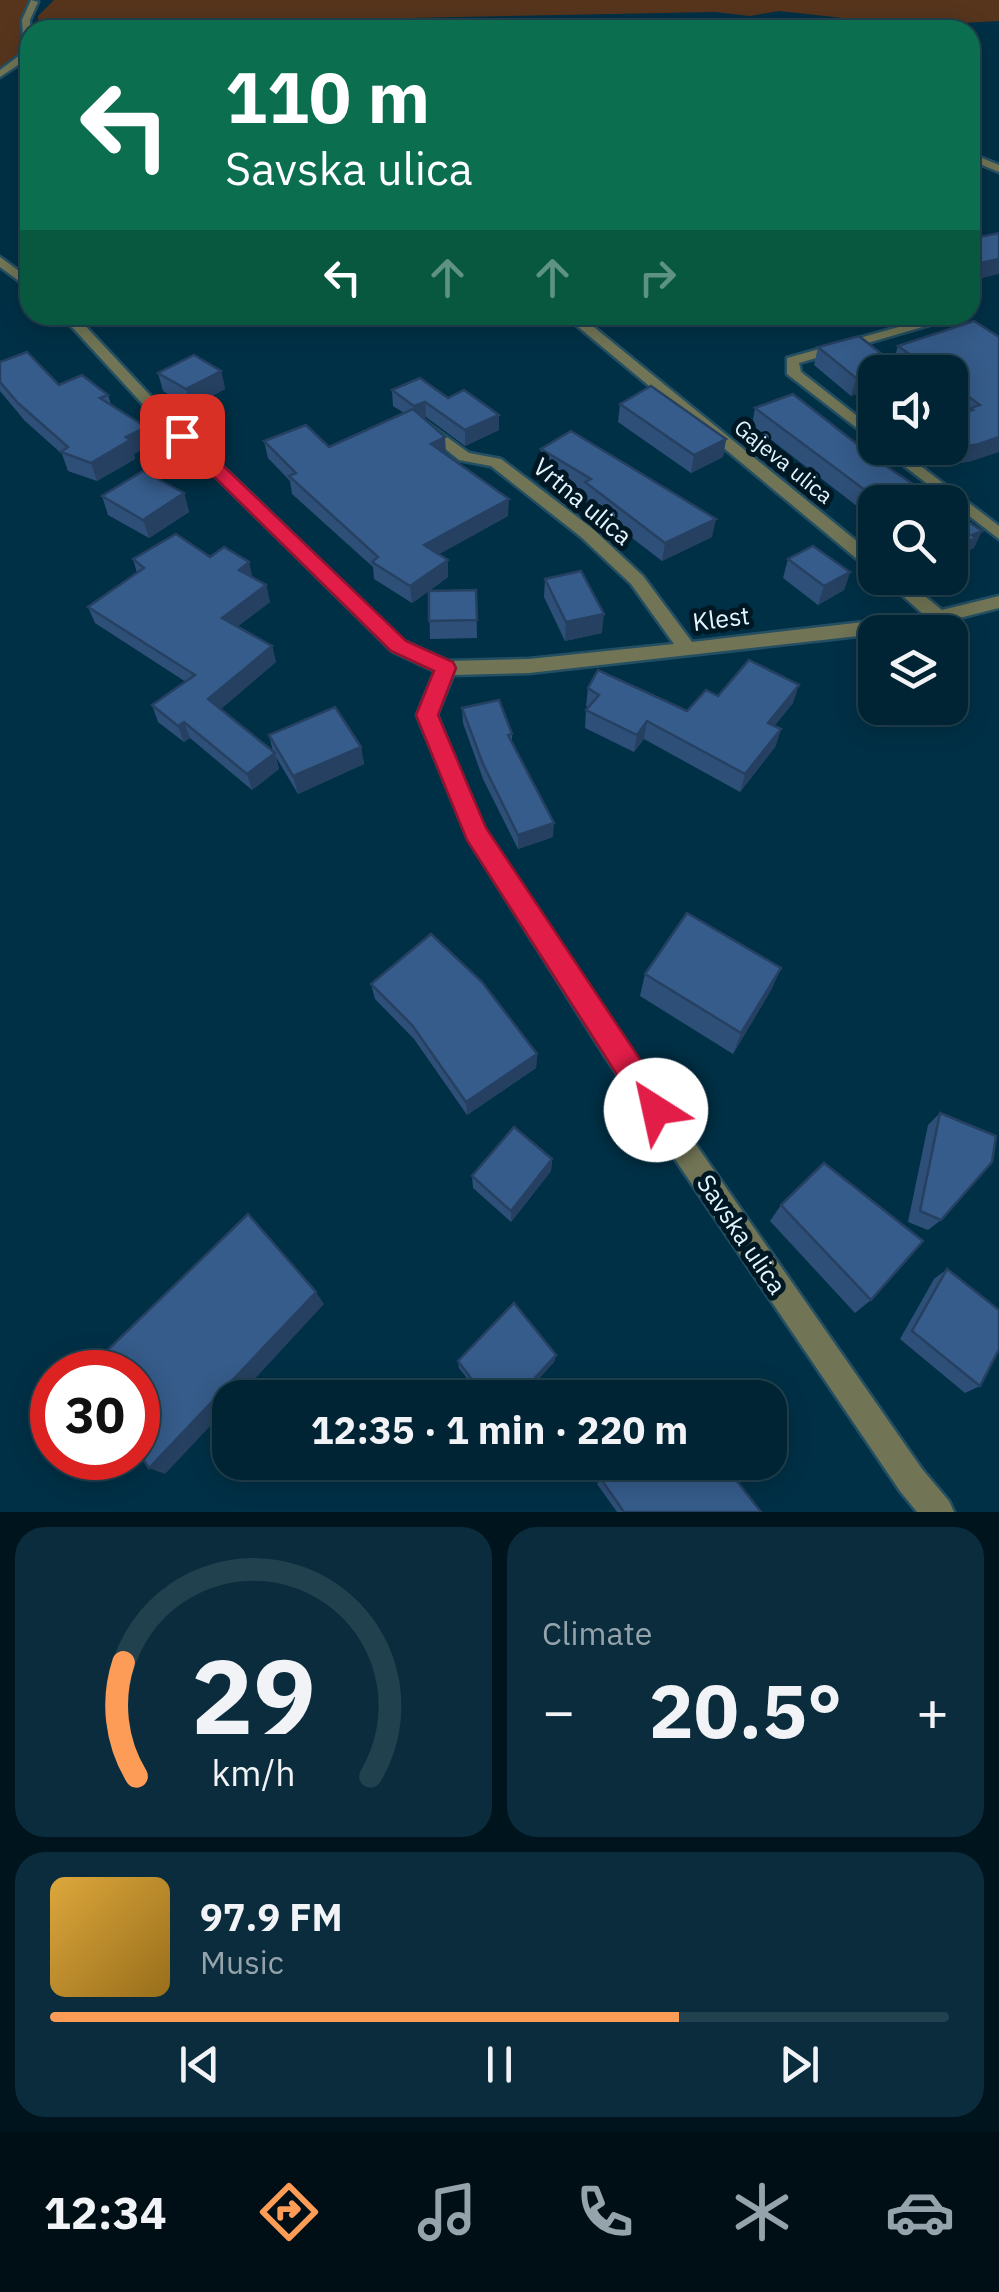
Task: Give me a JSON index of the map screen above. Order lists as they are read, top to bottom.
{
  "streets": {
    "street": [
      "Gajeva ulica",
      "Vrtna ulica",
      "Klest",
      "Savska ulica"
    ]
  },
  "crossings": [
    ["Vrtna ulica", "Klest"],
    ["Klest", "Savska ulica"]
  ],
  "page": {
    "turn": ["110 m", "Savska ulica"],
    "limit": "30",
    "trip": "12:35 · 1 min · 220 m",
    "tile": "Climate",
    "heat": ["−", "20.5°", "+"],
    "song": ["97.9 FM", "Music"],
    "tabs": "12:34",
    "gauge": ["29", "km/h"]
  }
}
